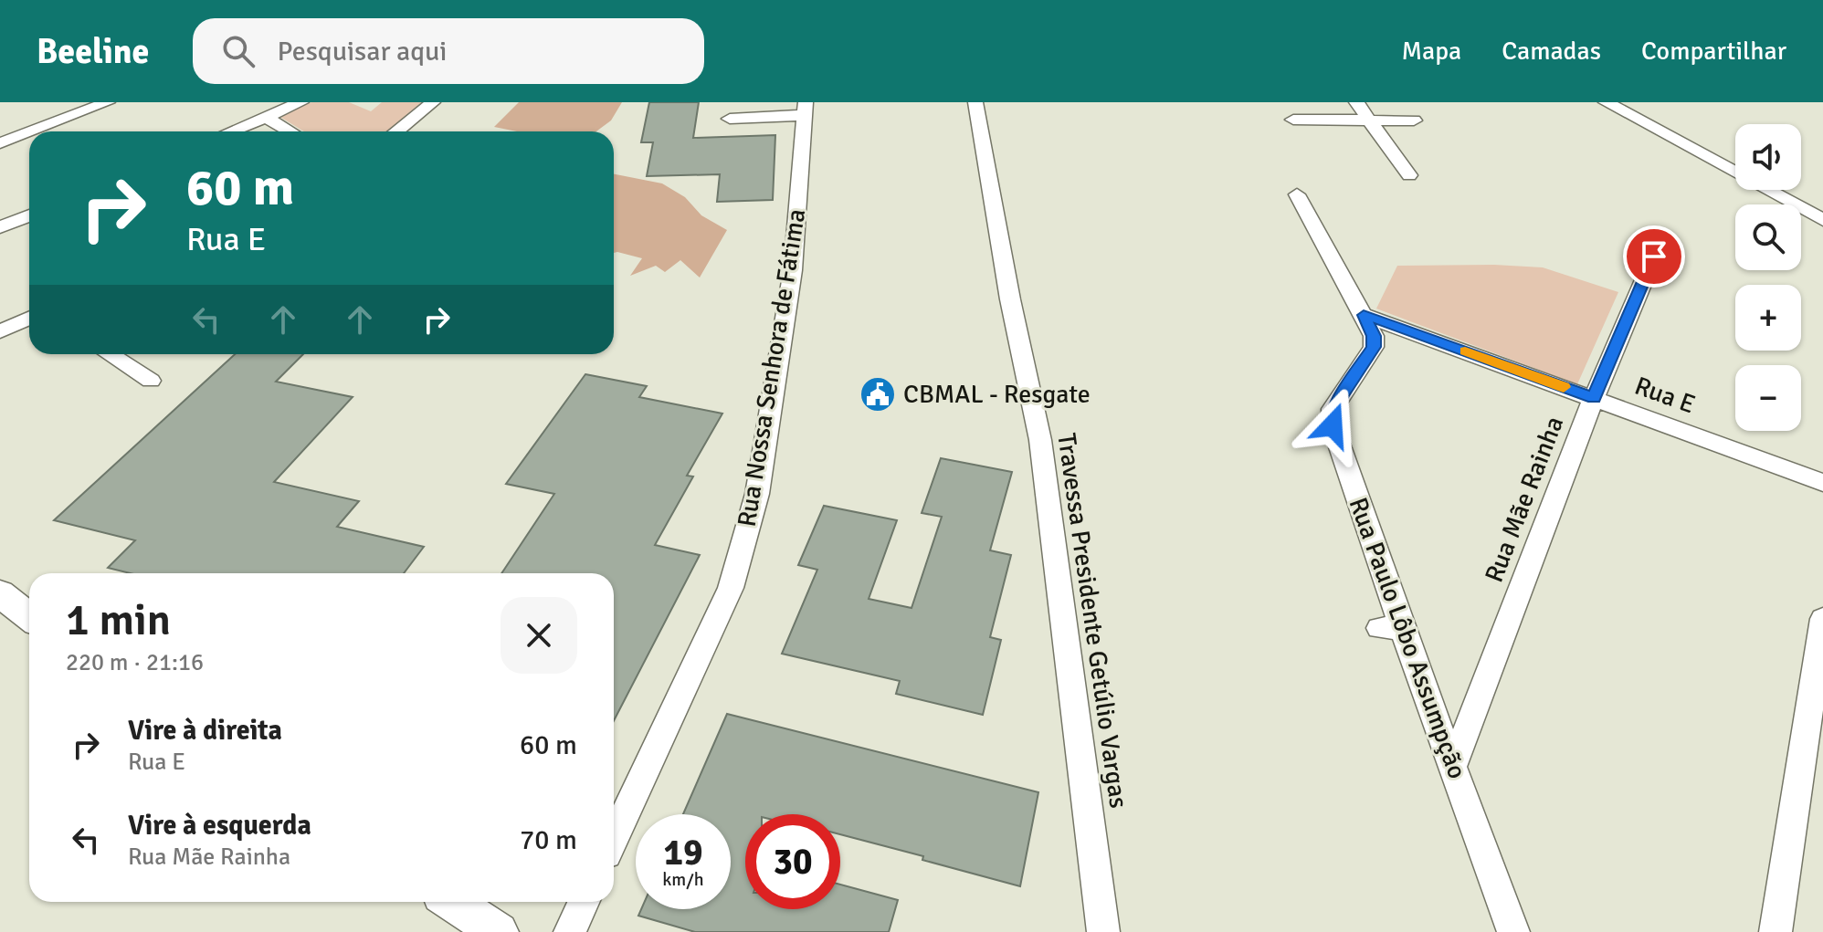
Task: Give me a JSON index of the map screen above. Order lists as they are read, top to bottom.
{
  "streets": {
    "street": [
      "Rua Nossa Senhora de Fátima",
      "Rua E",
      "Rua Mãe Rainha",
      "Travessa Presidente Getúlio Vargas",
      "Rua Paulo Lôbo Assumpção"
    ]
  },
  "crossings": [
    ["Rua E", "Rua Mãe Rainha"],
    ["Rua E", "Rua Paulo Lôbo Assumpção"],
    ["Rua Mãe Rainha", "Rua Paulo Lôbo Assumpção"]
  ],
  "places": {
    "public building": ["CBMAL - Resgate"]
  },
  "page": {
    "header": "Beeline",
    "search": "Pesquisar aqui",
    "nav": ["Mapa", "Camadas", "Compartilhar"],
    "map_buttons": ["+", "−"],
    "turn": ["60 m", "Rua E"],
    "heading": ["1 min", "220 m · 21:16"],
    "list": [
      {
        "name": "Vire à direita",
        "note": "Rua E",
        "value": "60 m"
      },
      {
        "name": "Vire à esquerda",
        "note": "Rua Mãe Rainha",
        "value": "70 m"
      }
    ],
    "speed": "19 km/h",
    "limit": "30"
  }
}
